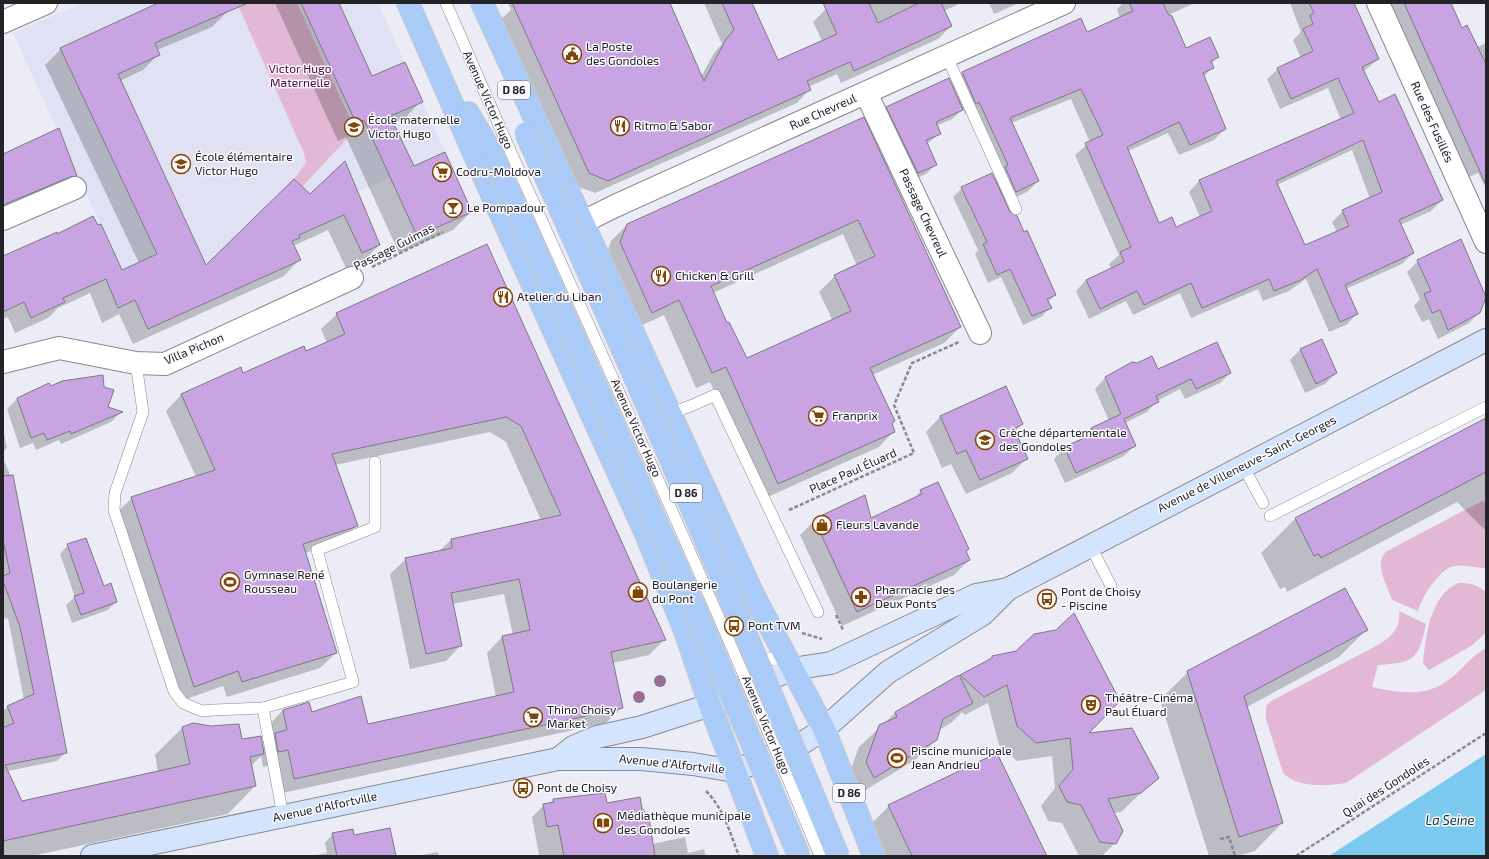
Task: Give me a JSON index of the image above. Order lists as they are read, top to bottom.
{
  "streets": {
    "main road": [
      "D 86",
      "Avenue Victor Hugo",
      "Avenue de Villeneuve-Saint-Georges",
      "Avenue d'Alfortville"
    ],
    "street": [
      "Rue Chevreul",
      "Rue des Fusillés",
      "Passage Chevreul",
      "Villa Pichon"
    ],
    "path": ["Passage Guimas", "Place Paul Éluard", "Quai des Gondoles"]
  },
  "crossings": [
    ["Avenue Victor Hugo", "Rue Chevreul"],
    ["Avenue Victor Hugo", "Avenue de Villeneuve-Saint-Georges"],
    ["Avenue Victor Hugo", "Avenue d'Alfortville"],
    ["Rue Chevreul", "Passage Chevreul"],
    ["Passage Chevreul", "Place Paul Éluard"],
    ["Passage Guimas", "Villa Pichon"],
    ["Avenue de Villeneuve-Saint-Georges", "Avenue d'Alfortville"]
  ],
  "water": ["La Seine"],
  "parks": ["Victor Hugo Maternelle"],
  "places": {
    "public building": ["La Poste des Gondoles"],
    "restaurant": ["Ritmo & Sabor", "Chicken & Grill", "Atelier du Liban"],
    "school or university": ["École maternelle Victor Hugo", "École élémentaire Victor Hugo", "Crèche départementale des Gondoles"],
    "supermarket": ["Codru-Moldova", "Franprix", "Thino Choisy Market"],
    "bar": ["Le Pompadour"],
    "shop": ["Fleurs Lavande", "Boulangerie du Pont"],
    "sports": ["Gymnase René Rousseau", "Piscine municipale Jean Andrieu"],
    "pharmacy": ["Pharmacie des Deux Ponts"],
    "bus stop": ["Pont de Choisy - Piscine", "Pont TVM", "Pont de Choisy"],
    "theatre": ["Théâtre-Cinéma Paul Éluard"],
    "library": ["Médiathèque municipale des Gondoles"]
  }
}
